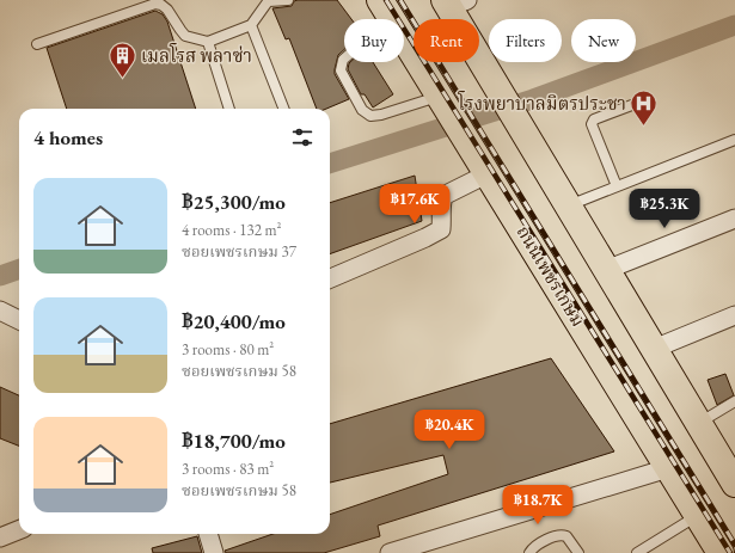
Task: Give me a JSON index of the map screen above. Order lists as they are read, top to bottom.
{
  "streets": {
    "main road": ["ถนนเพชรเกษม"]
  },
  "places": {
    "building": ["เมลโรส พลาซ่า"],
    "hospital": ["โรงพยาบาลมิตรประชา"]
  },
  "page": {
    "chip": [
      "Buy",
      "Rent",
      "Filters",
      "New"
    ],
    "heading": "4 homes",
    "list": [
      {
        "name": "฿25,300/mo",
        "note": "4 rooms · 132 m² · ซอยเพชรเกษม 37"
      },
      {
        "name": "฿20,400/mo",
        "note": "3 rooms · 80 m² · ซอยเพชรเกษม 58"
      },
      {
        "name": "฿18,700/mo",
        "note": "3 rooms · 83 m² · ซอยเพชรเกษม 58"
      }
    ],
    "price": [
      "฿17.6K",
      "฿25.3K",
      "฿20.4K",
      "฿18.7K"
    ]
  }
}
